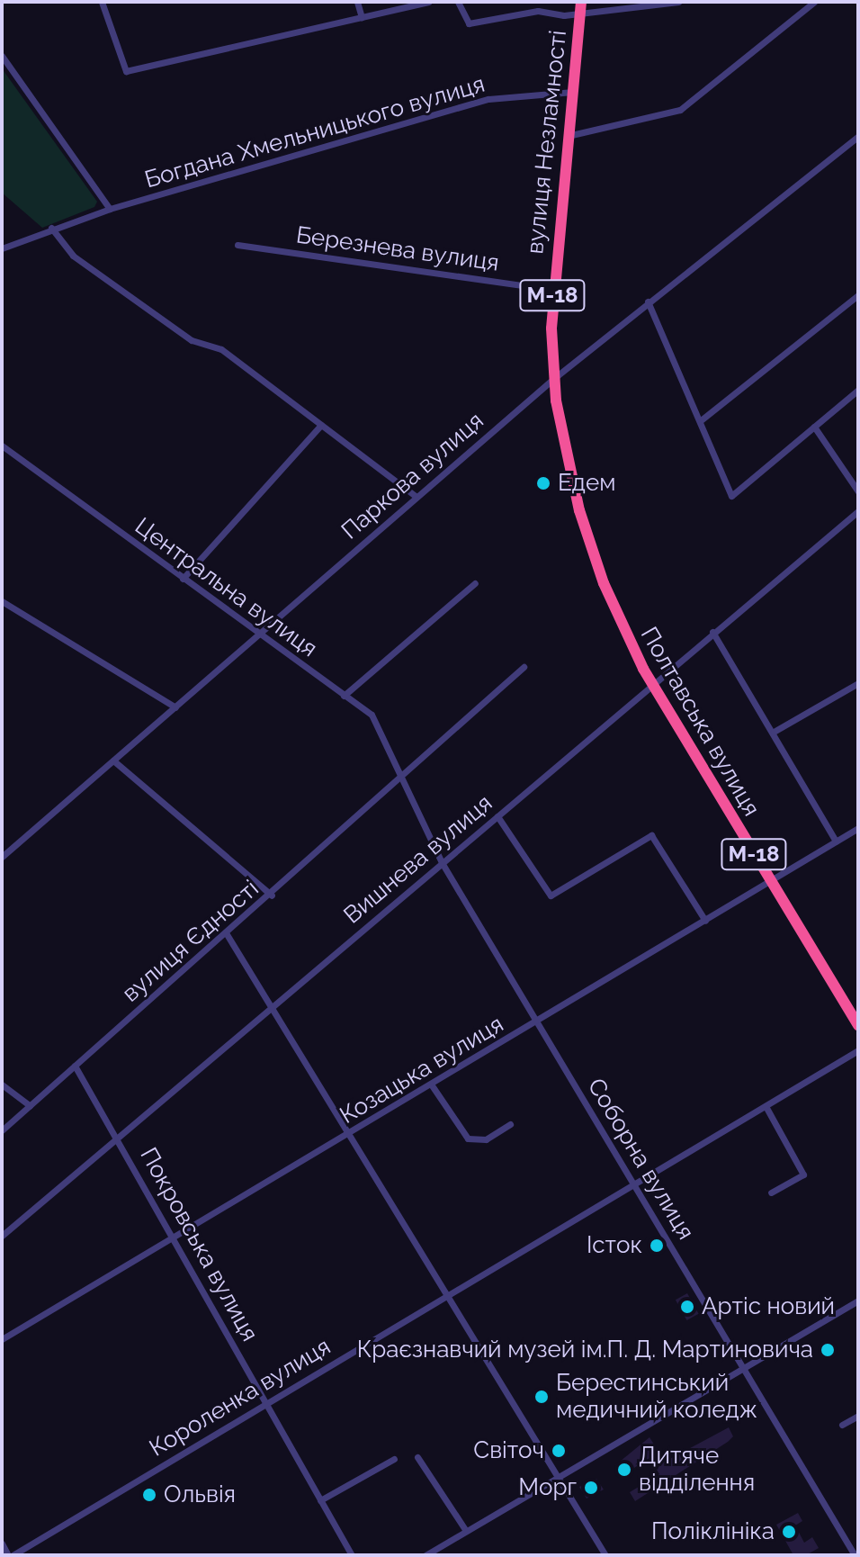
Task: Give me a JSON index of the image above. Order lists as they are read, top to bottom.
{
  "streets": {
    "highway": ["вулиця Незламності", "М-18", "Полтавська вулиця"],
    "street": [
      "Богдана Хмельницького вулиця",
      "Березнева вулиця",
      "Паркова вулиця",
      "Центральна вулиця",
      "Вишнева вулиця",
      "вулиця Єдності",
      "Козацька вулиця",
      "Соборна вулиця",
      "Покровська вулиця",
      "Короленка вулиця"
    ]
  },
  "crossings": [
    ["Богдана Хмельницького вулиця", "вулиця Незламності"],
    ["вулиця Незламності", "Березнева вулиця"],
    ["вулиця Незламності", "Паркова вулиця"],
    ["вулиця Незламності", "Полтавська вулиця"],
    ["Паркова вулиця", "Центральна вулиця"],
    ["Центральна вулиця", "вулиця Єдності"],
    ["Центральна вулиця", "Соборна вулиця"],
    ["Полтавська вулиця", "Вишнева вулиця"],
    ["Полтавська вулиця", "Козацька вулиця"],
    ["Вишнева вулиця", "Соборна вулиця"],
    ["Вишнева вулиця", "Покровська вулиця"],
    ["вулиця Єдності", "Соборна вулиця"],
    ["вулиця Єдності", "Покровська вулиця"],
    ["Козацька вулиця", "Соборна вулиця"],
    ["Козацька вулиця", "Покровська вулиця"],
    ["Соборна вулиця", "Короленка вулиця"],
    ["Покровська вулиця", "Короленка вулиця"]
  ],
  "places": [
    "Едем",
    "Істок",
    "Артіс новий",
    "Краєзнавчий музей ім.П. Д. Мартиновича",
    "Берестинський медичний коледж",
    "Світоч",
    "Дитяче відділення",
    "Морг",
    "Ольвія",
    "Поліклініка"
  ]
}
